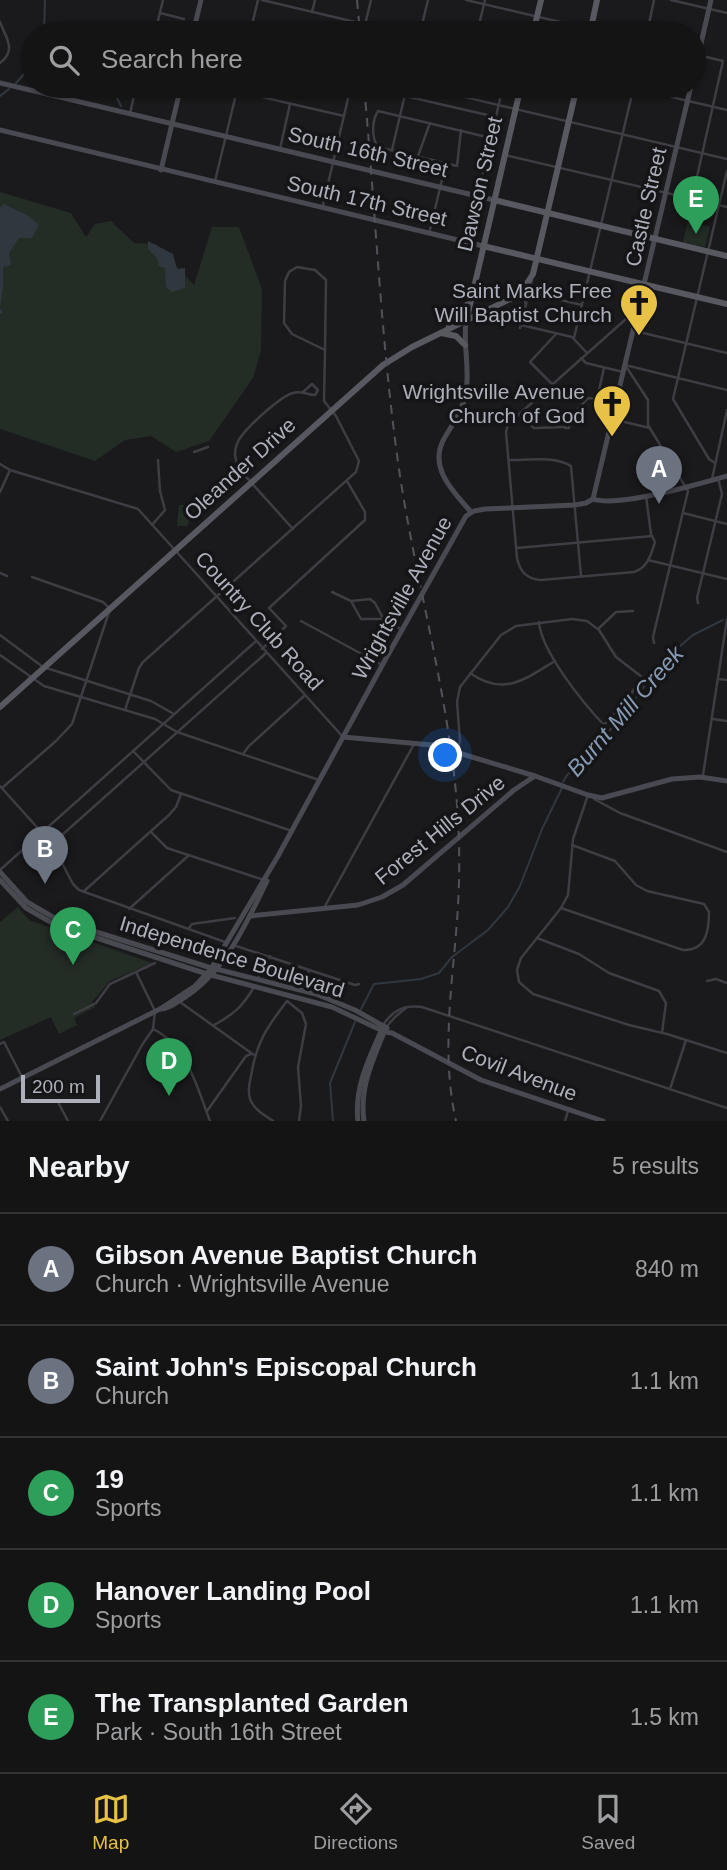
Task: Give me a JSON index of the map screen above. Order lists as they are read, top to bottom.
{
  "streets": {
    "main road": [
      "South 16th Street",
      "Dawson Street",
      "South 17th Street",
      "Oleander Drive"
    ],
    "street": [
      "Castle Street",
      "Wrightsville Avenue",
      "Country Club Road",
      "Forest Hills Drive",
      "Independence Boulevard",
      "Covil Avenue"
    ]
  },
  "crossings": [
    ["South 16th Street", "Dawson Street"],
    ["South 16th Street", "Castle Street"],
    ["Dawson Street", "South 17th Street"],
    ["Dawson Street", "Oleander Drive"],
    ["Dawson Street", "Wrightsville Avenue"],
    ["South 17th Street", "Castle Street"],
    ["South 17th Street", "Oleander Drive"],
    ["Castle Street", "Wrightsville Avenue"],
    ["Oleander Drive", "Country Club Road"],
    ["Wrightsville Avenue", "Country Club Road"],
    ["Wrightsville Avenue", "Forest Hills Drive"],
    ["Wrightsville Avenue", "Independence Boulevard"],
    ["Independence Boulevard", "Covil Avenue"]
  ],
  "water": ["Burnt Mill Creek"],
  "places": {
    "church": ["Saint Marks Free Will Baptist Church", "Wrightsville Avenue Church of God"]
  },
  "scale_bar": "200 m",
  "page": {
    "search": "Search here",
    "pins": [
      "E",
      "A",
      "B",
      "C",
      "D"
    ],
    "scale": "200 m",
    "heading": ["Nearby", "5 results"],
    "list": [
      {
        "mark": "A",
        "name": "Gibson Avenue Baptist Church",
        "note": "Church · Wrightsville Avenue",
        "value": "840 m"
      },
      {
        "mark": "B",
        "name": "Saint John's Episcopal Church",
        "note": "Church",
        "value": "1.1 km"
      },
      {
        "mark": "C",
        "name": "19",
        "note": "Sports",
        "value": "1.1 km"
      },
      {
        "mark": "D",
        "name": "Hanover Landing Pool",
        "note": "Sports",
        "value": "1.1 km"
      },
      {
        "mark": "E",
        "name": "The Transplanted Garden",
        "note": "Park · South 16th Street",
        "value": "1.5 km"
      }
    ],
    "nav": ["Map", "Directions", "Saved"]
  }
}
